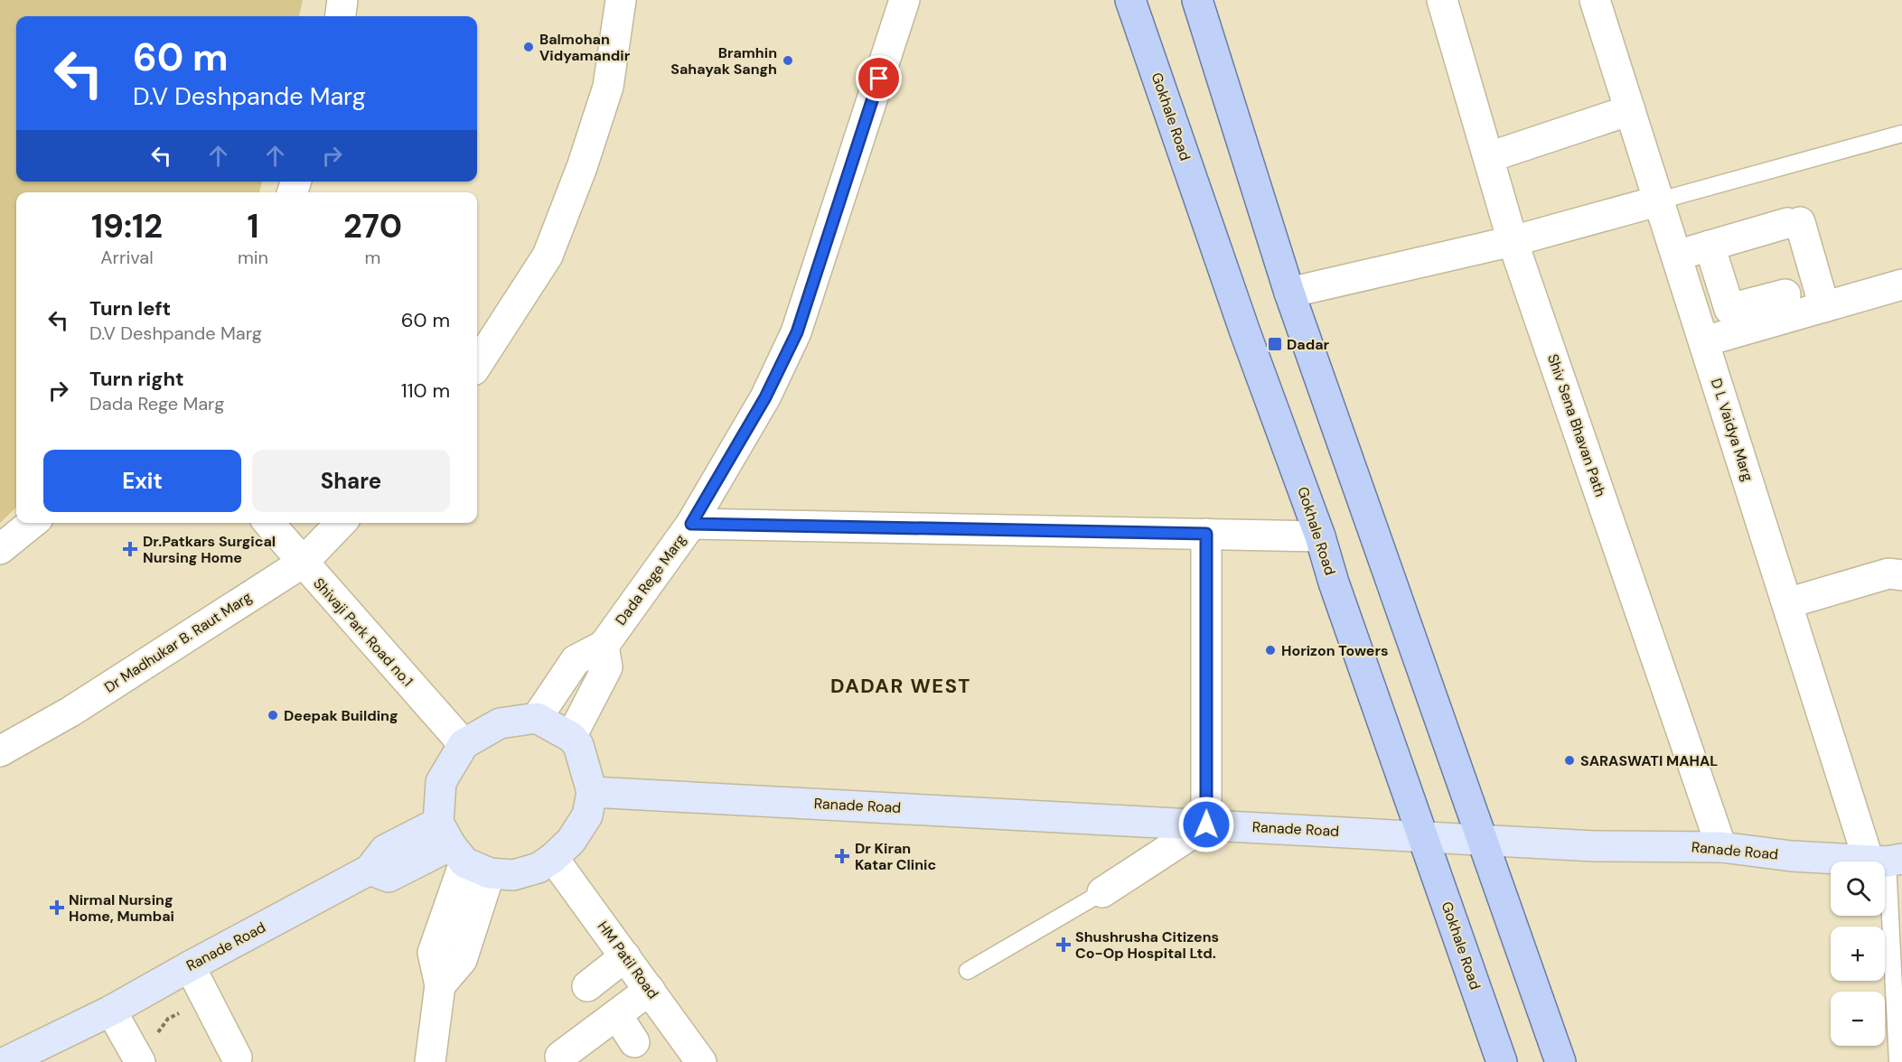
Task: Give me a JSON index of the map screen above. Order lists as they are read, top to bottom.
{
  "streets": {
    "main road": ["Gokhale Road"],
    "street": [
      "Shiv Sena Bhavan Path",
      "D L Vaidya Marg",
      "Dada Rege Marg",
      "Shivaji Park Road no.1",
      "Dr Madhukar B. Raut Marg",
      "Ranade Road",
      "HM Patil Road"
    ]
  },
  "crossings": [
    ["Gokhale Road", "Ranade Road"],
    ["Shiv Sena Bhavan Path", "Ranade Road"],
    ["D L Vaidya Marg", "Ranade Road"],
    ["Shivaji Park Road no.1", "Dr Madhukar B. Raut Marg"],
    ["Shivaji Park Road no.1", "Ranade Road"],
    ["Shivaji Park Road no.1", "HM Patil Road"],
    ["Ranade Road", "HM Patil Road"]
  ],
  "districts": ["DADAR WEST"],
  "places": {
    "other": [
      "Balmohan Vidyamandir",
      "Bramhin Sahayak Sangh",
      "Horizon Towers",
      "Deepak Building",
      "SARASWATI MAHAL"
    ],
    "transit": ["Dadar"],
    "health": [
      "Dr.Patkars Surgical Nursing Home",
      "Dr Kiran Katar Clinic",
      "Nirmal Nursing Home, Mumbai",
      "Shushrusha Citizens Co-Op Hospital Ltd."
    ]
  },
  "page": {
    "turn": ["60 m", "D.V Deshpande Marg"],
    "eta": [
      "19:12",
      "Arrival",
      "1",
      "min",
      "270",
      "m"
    ],
    "list": [
      {
        "name": "Turn left",
        "note": "D.V Deshpande Marg",
        "value": "60 m"
      },
      {
        "name": "Turn right",
        "note": "Dada Rege Marg",
        "value": "110 m"
      }
    ],
    "buttons": ["Exit", "Share"],
    "map_buttons": ["+", "−"]
  }
}
